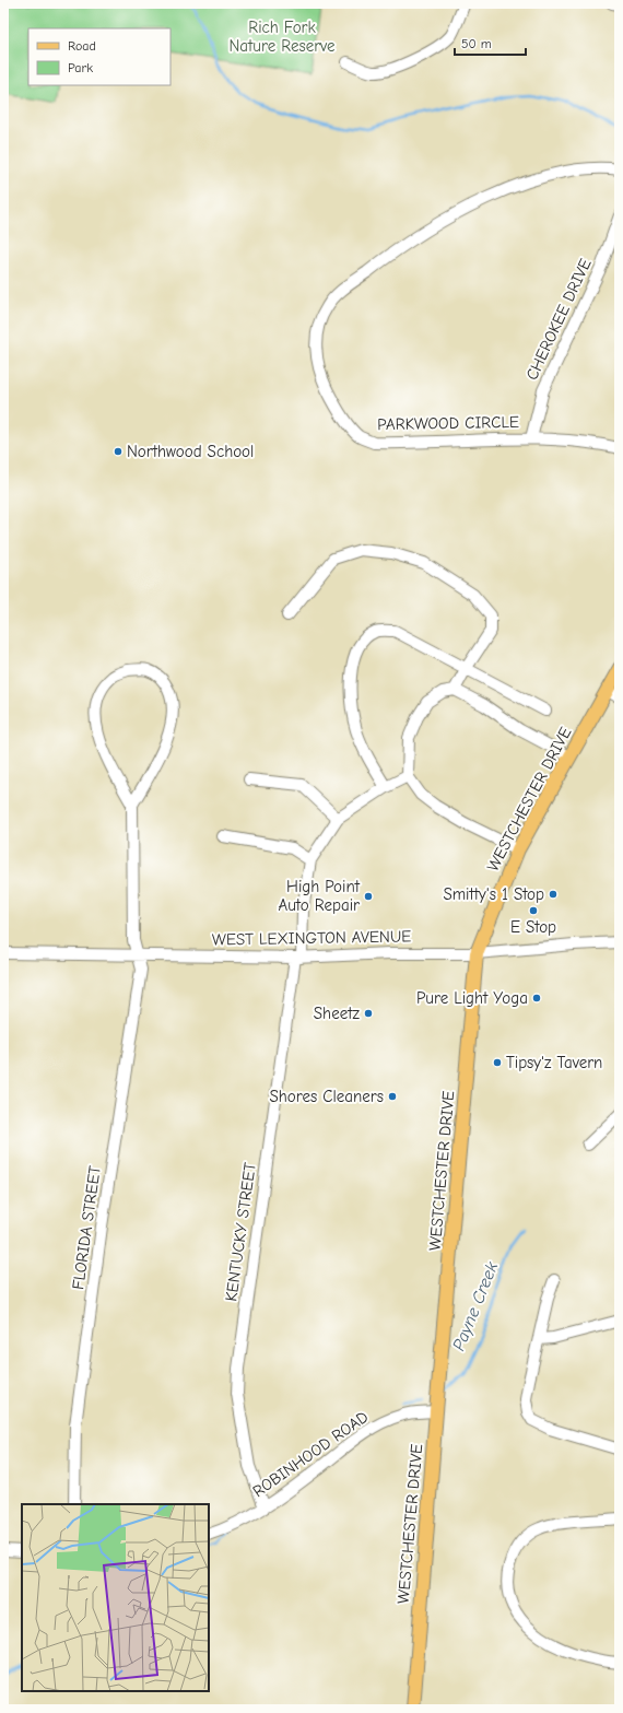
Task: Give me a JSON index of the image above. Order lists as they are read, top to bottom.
{
  "streets": {
    "main road": ["WESTCHESTER DRIVE"],
    "street": [
      "CHEROKEE DRIVE",
      "PARKWOOD CIRCLE",
      "WEST LEXINGTON AVENUE",
      "FLORIDA STREET",
      "KENTUCKY STREET",
      "ROBINHOOD ROAD"
    ]
  },
  "crossings": [
    ["CHEROKEE DRIVE", "PARKWOOD CIRCLE"],
    ["WESTCHESTER DRIVE", "WEST LEXINGTON AVENUE"],
    ["WESTCHESTER DRIVE", "ROBINHOOD ROAD"],
    ["WEST LEXINGTON AVENUE", "FLORIDA STREET"],
    ["WEST LEXINGTON AVENUE", "KENTUCKY STREET"],
    ["KENTUCKY STREET", "ROBINHOOD ROAD"]
  ],
  "water": ["Payne Creek"],
  "parks": ["Rich Fork Nature Reserve"],
  "places": [
    "Northwood School",
    "Smitty's 1 Stop",
    "High Point Auto Repair",
    "E Stop",
    "Pure Light Yoga",
    "Sheetz",
    "Tipsy'z Tavern",
    "Shores Cleaners"
  ],
  "legend": ["Road", "Park"],
  "scale_bar": "50 m"
}
